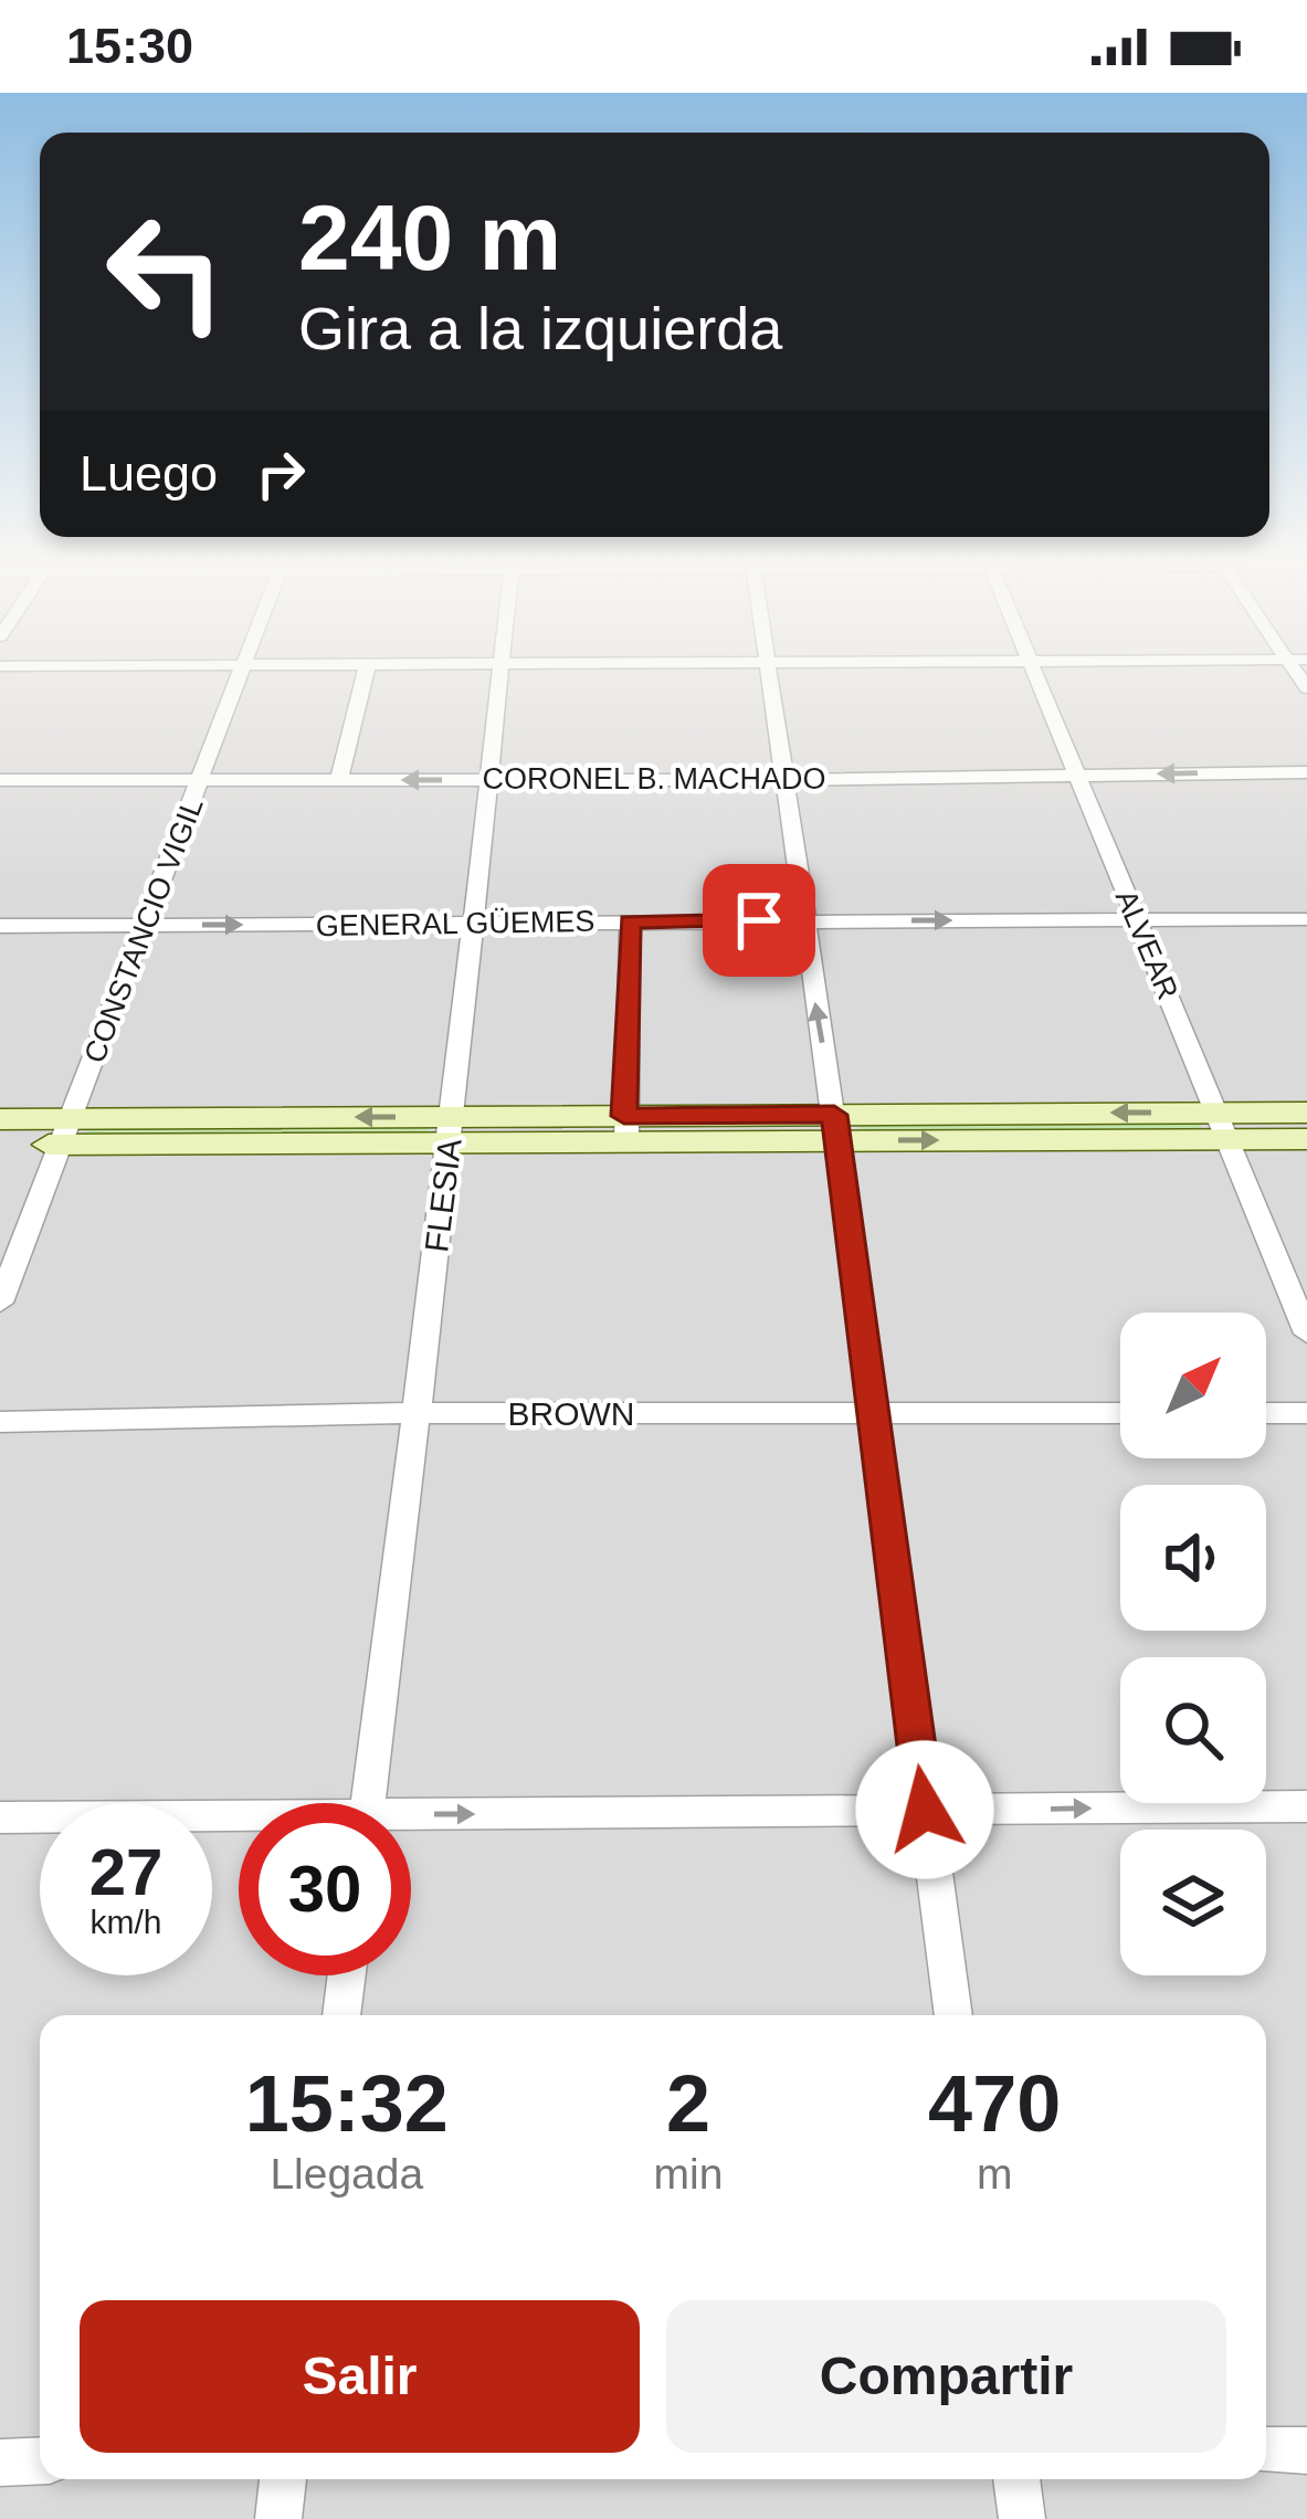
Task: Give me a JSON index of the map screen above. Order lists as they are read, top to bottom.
{
  "streets": {
    "street": [
      "CORONEL B. MACHADO",
      "GENERAL GÜEMES",
      "CONSTANCIO VIGIL",
      "ALVEAR",
      "FLESIA",
      "BROWN"
    ]
  },
  "crossings": [
    ["CORONEL B. MACHADO", "CONSTANCIO VIGIL"],
    ["CORONEL B. MACHADO", "ALVEAR"],
    ["CORONEL B. MACHADO", "FLESIA"],
    ["GENERAL GÜEMES", "CONSTANCIO VIGIL"],
    ["GENERAL GÜEMES", "ALVEAR"],
    ["GENERAL GÜEMES", "FLESIA"],
    ["FLESIA", "BROWN"]
  ],
  "one_way": ["GENERAL GÜEMES"],
  "north": "top right",
  "page": {
    "status": "15:30",
    "turn": ["240 m", "Gira a la izquierda"],
    "then": "Luego",
    "speed": "27 km/h",
    "limit": "30",
    "eta": [
      "15:32",
      "Llegada",
      "2",
      "min",
      "470",
      "m"
    ],
    "buttons": ["Salir", "Compartir"]
  }
}
